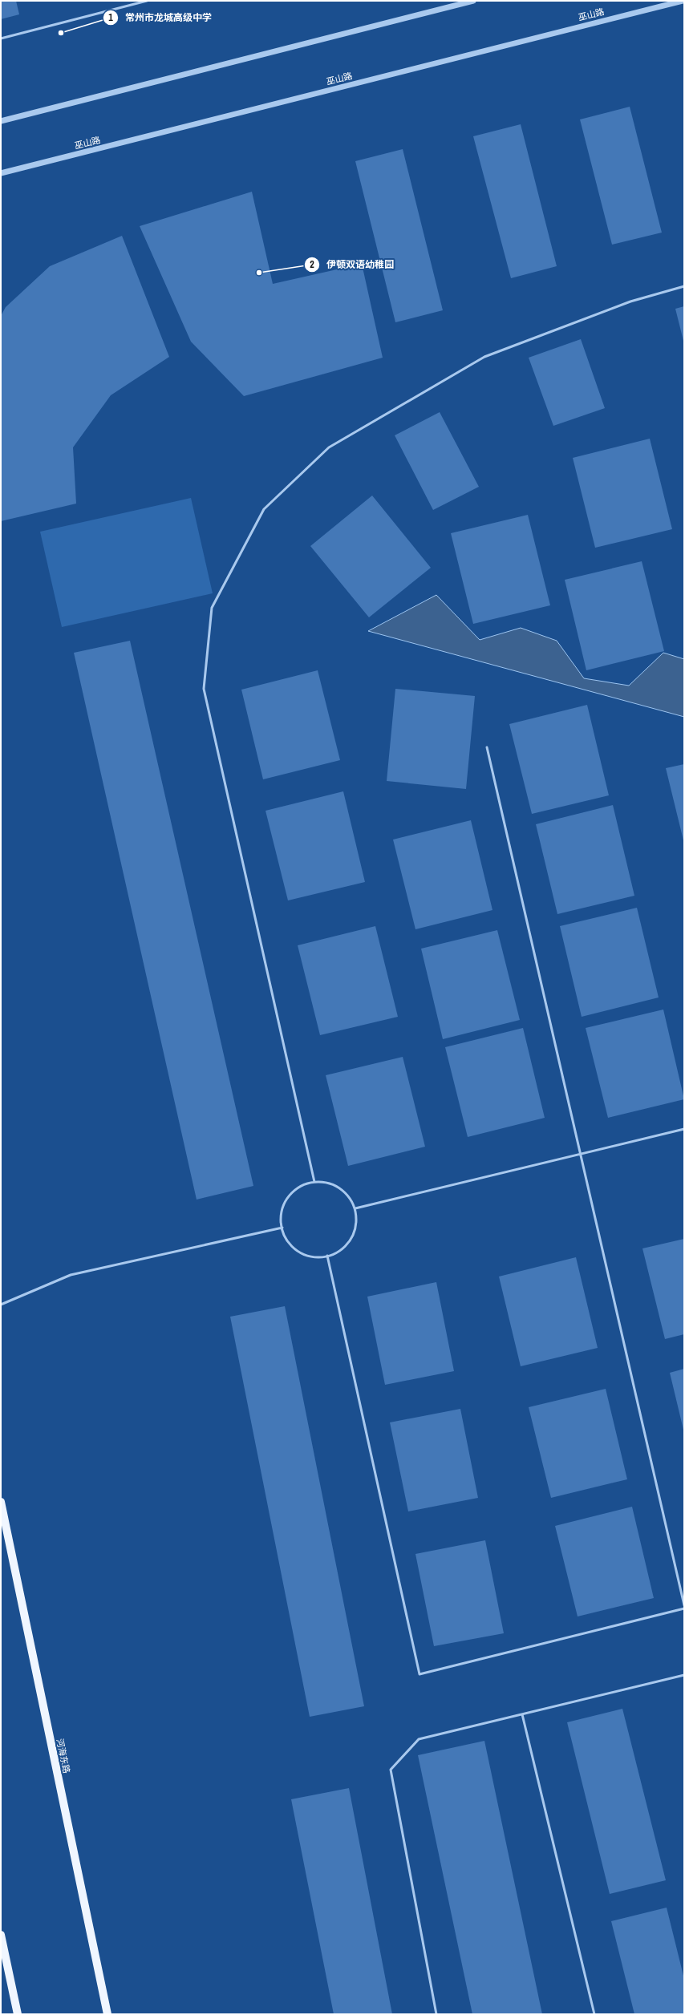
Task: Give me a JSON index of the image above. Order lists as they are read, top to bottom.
{
  "streets": {
    "main road": ["河海东路"],
    "street": ["巫山路"]
  },
  "places": ["常州市龙城高级中学", "伊顿双语幼稚园"]
}
